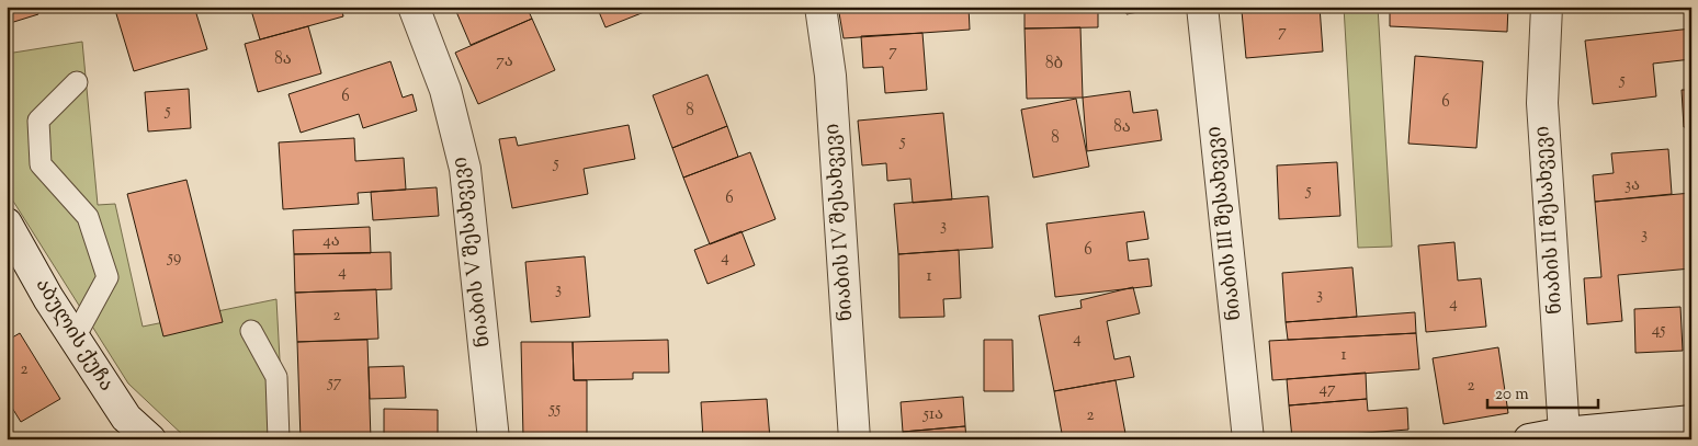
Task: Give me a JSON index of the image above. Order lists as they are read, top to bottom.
{
  "streets": {
    "street": [
      "ნიაბის II შესახვევი",
      "ნიაბის IV შესახვევი",
      "ნიაბის III შესახვევი",
      "ნიაბის V შესახვევი",
      "აბულის ქუჩა"
    ]
  },
  "house_numbers": [
    "7",
    "7",
    "8ა",
    "7ა",
    "8ბ",
    "5",
    "6",
    "6",
    "5",
    "8",
    "8ა",
    "8",
    "5",
    "5",
    "3ა",
    "5",
    "6",
    "3",
    "3",
    "4ა",
    "6",
    "59",
    "4",
    "4",
    "1",
    "3",
    "3",
    "4",
    "2",
    "45",
    "4",
    "1",
    "2",
    "57",
    "2",
    "47",
    "55",
    "51ა",
    "2"
  ],
  "scale_bar": "20 m"
}
